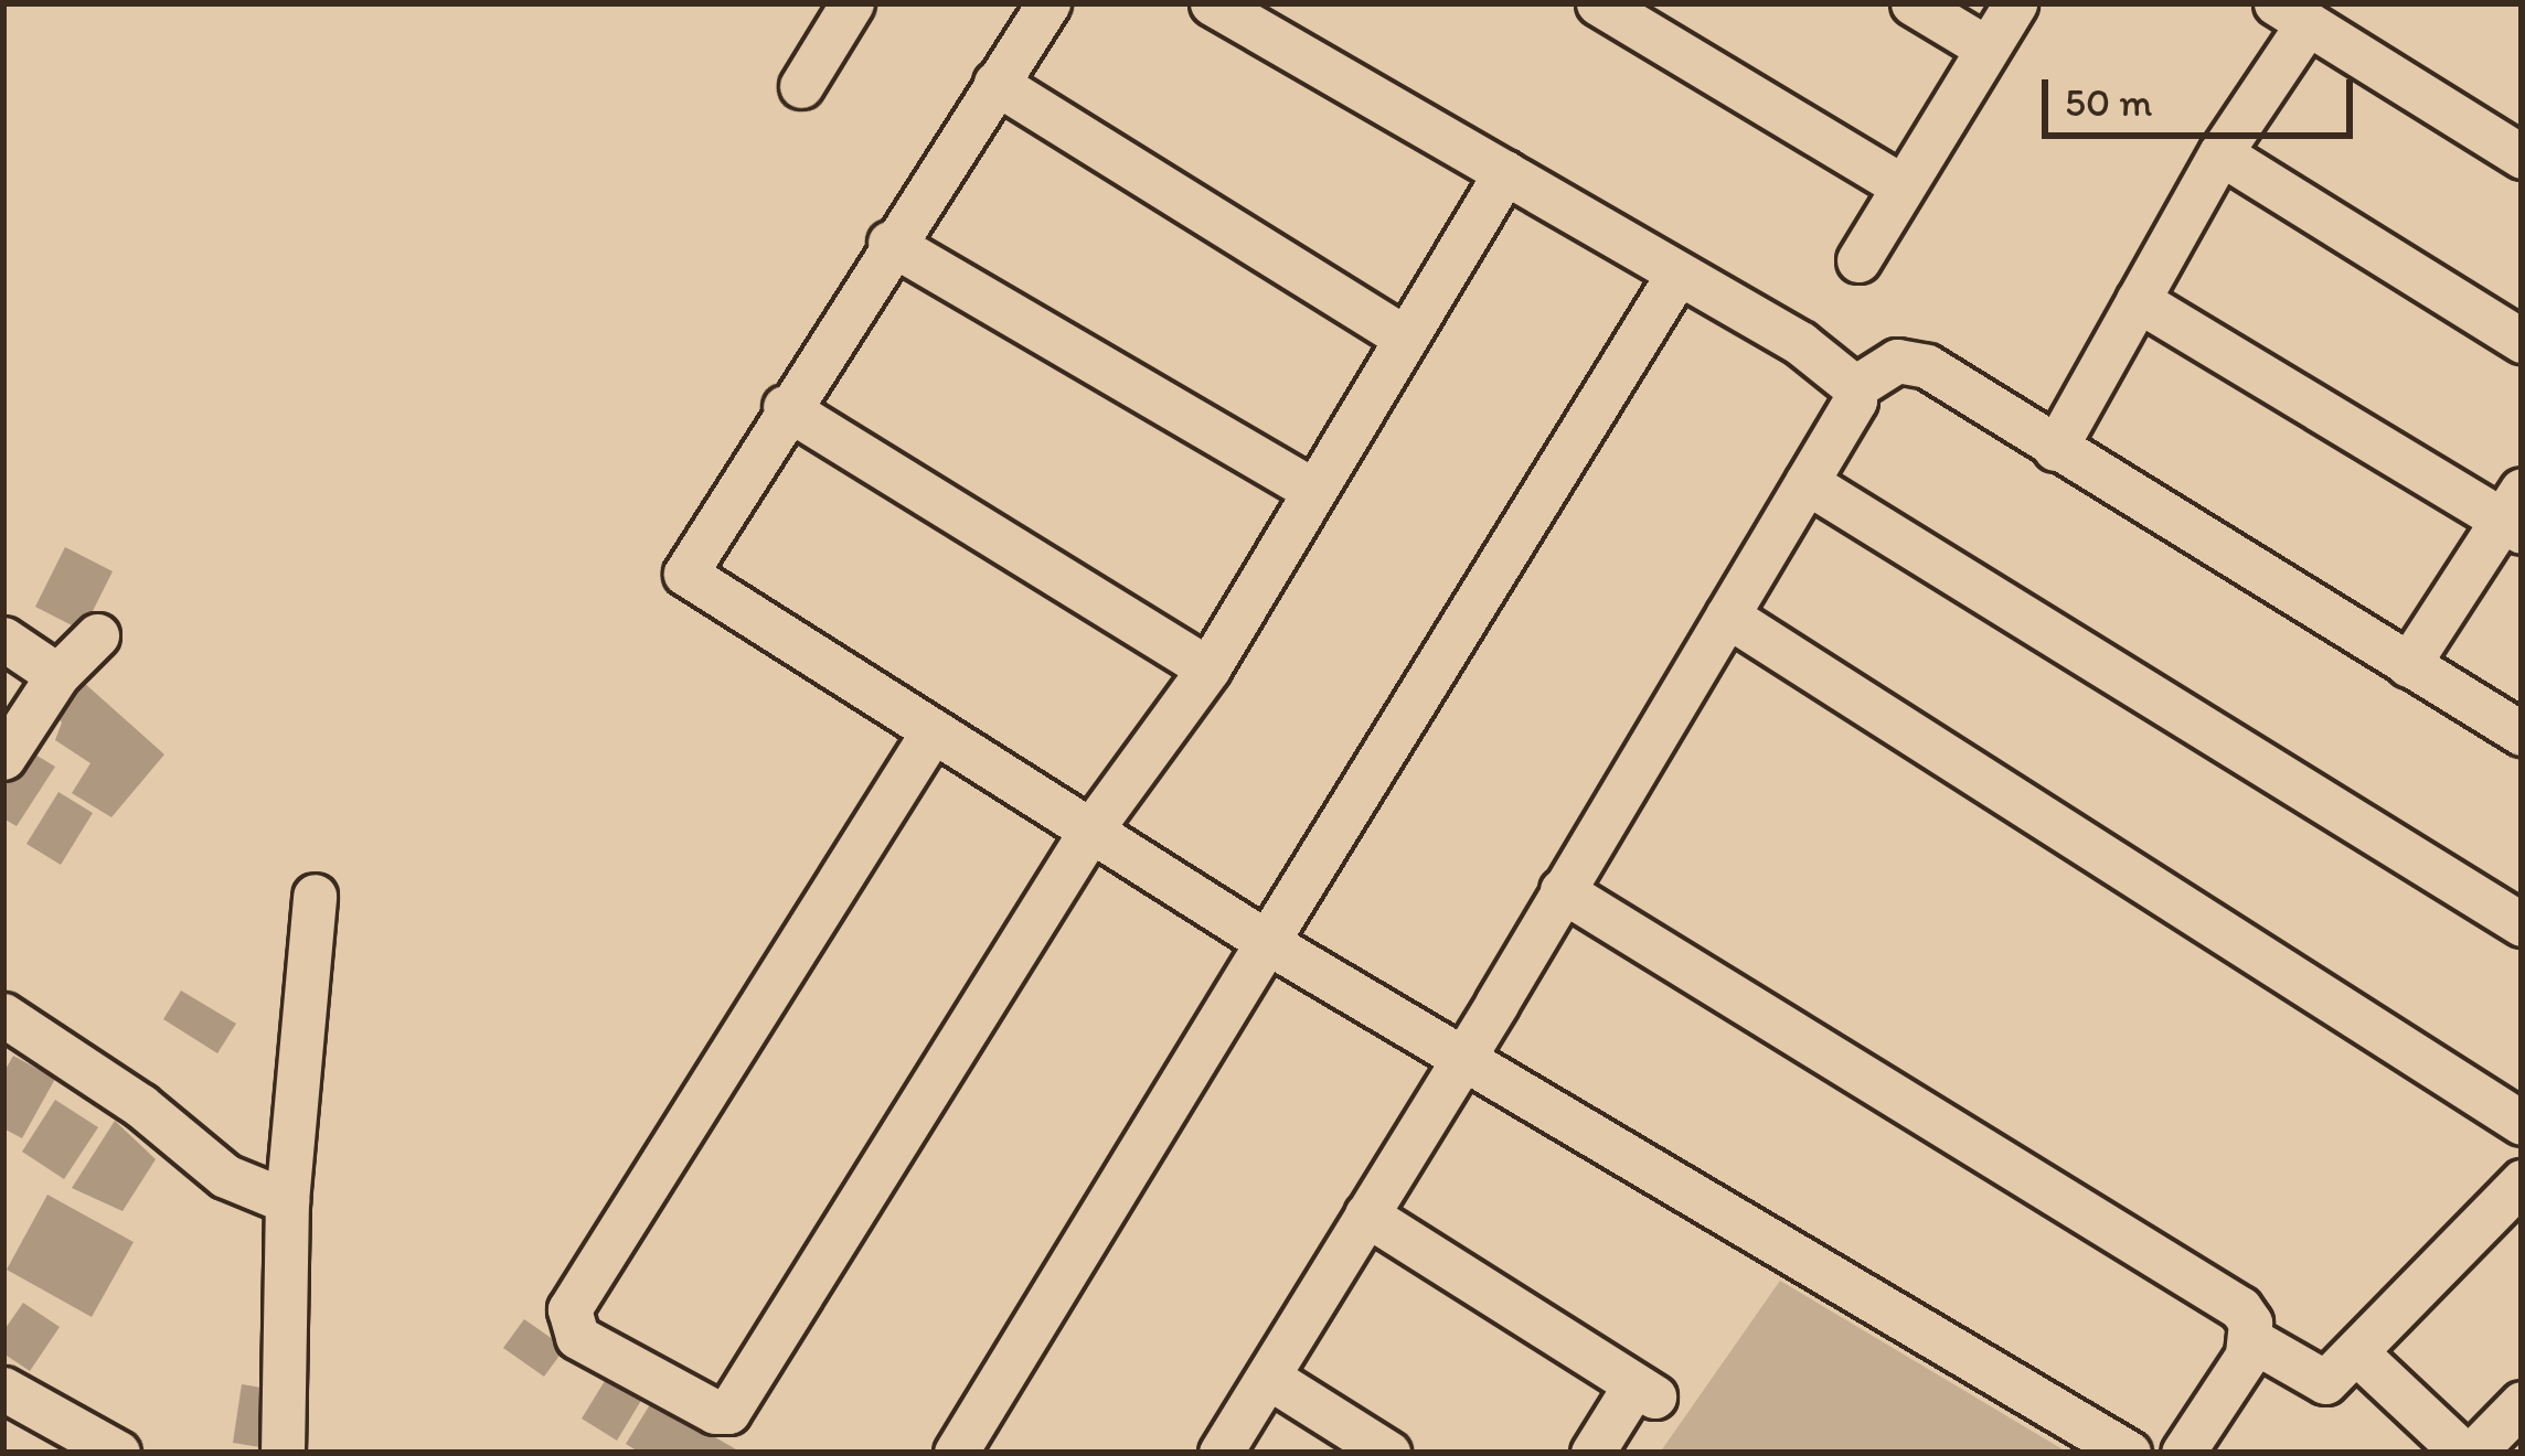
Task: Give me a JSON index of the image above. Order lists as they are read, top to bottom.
{
  "scale_bar": "50 m"
}
